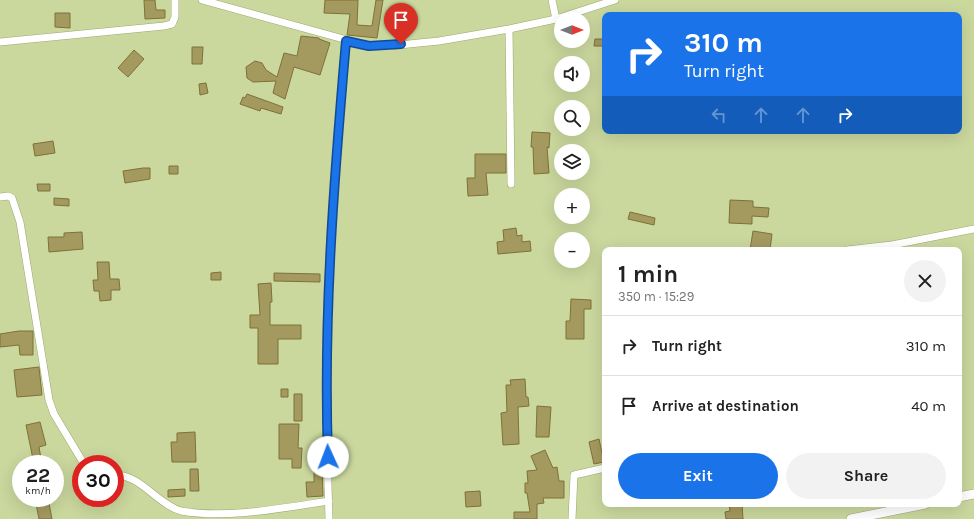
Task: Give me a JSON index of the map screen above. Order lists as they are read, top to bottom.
{
  "north": "right",
  "page": {
    "map_buttons": ["+", "−"],
    "turn": ["310 m", "Turn right"],
    "heading": ["1 min", "350 m · 15:29"],
    "list": [
      {
        "name": "Turn right",
        "value": "310 m"
      },
      {
        "name": "Arrive at destination",
        "value": "40 m"
      }
    ],
    "buttons": ["Exit", "Share"],
    "speed": "22 km/h",
    "limit": "30"
  }
}
